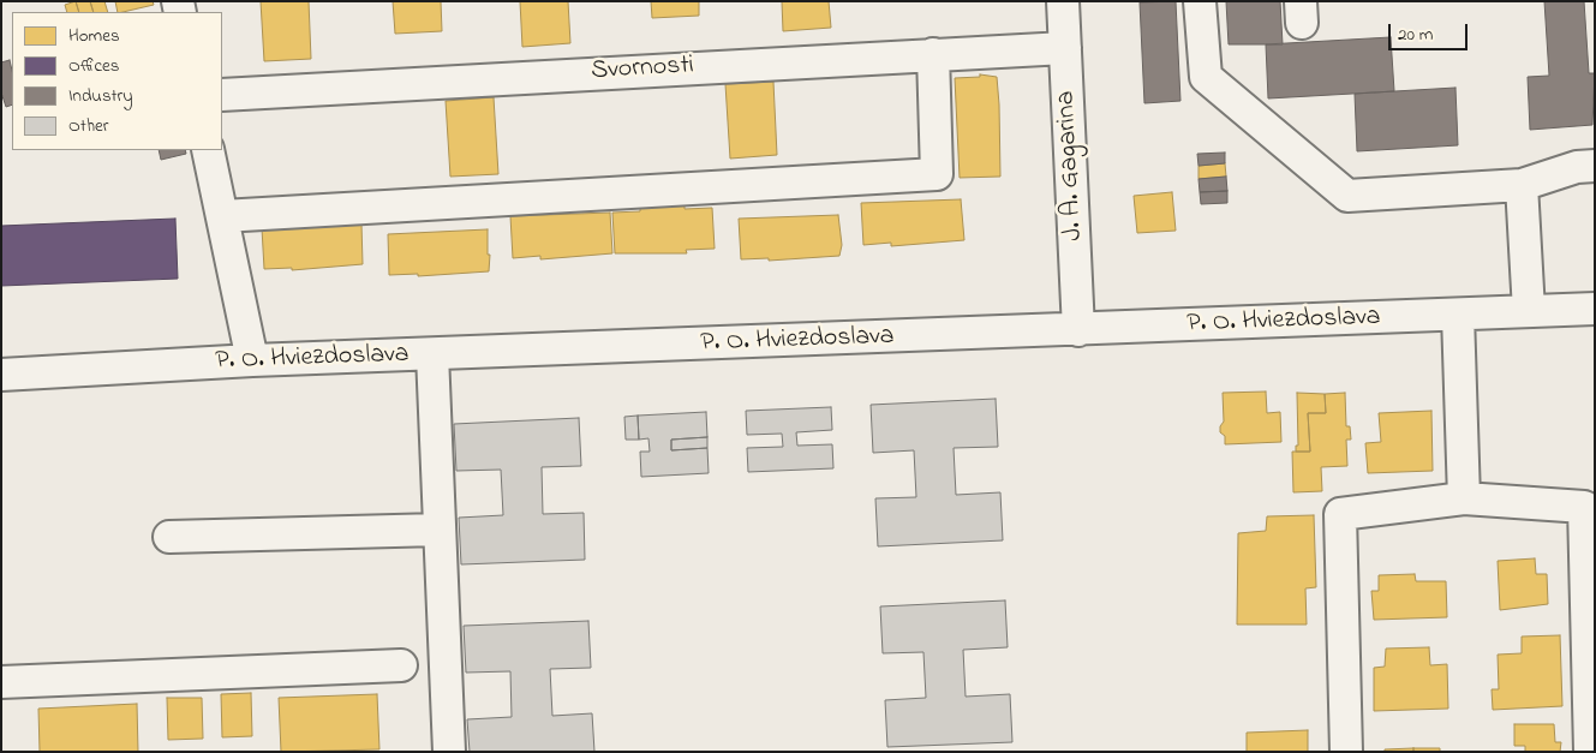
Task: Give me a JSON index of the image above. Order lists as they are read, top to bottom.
{
  "streets": {
    "street": ["Svornosti", "J. A. Gagarina", "P. O. Hviezdoslava"]
  },
  "crossings": [
    ["Svornosti", "J. A. Gagarina"],
    ["J. A. Gagarina", "P. O. Hviezdoslava"]
  ],
  "legend": [
    "Homes",
    "Offices",
    "Industry",
    "Other"
  ],
  "scale_bar": "20 m"
}
